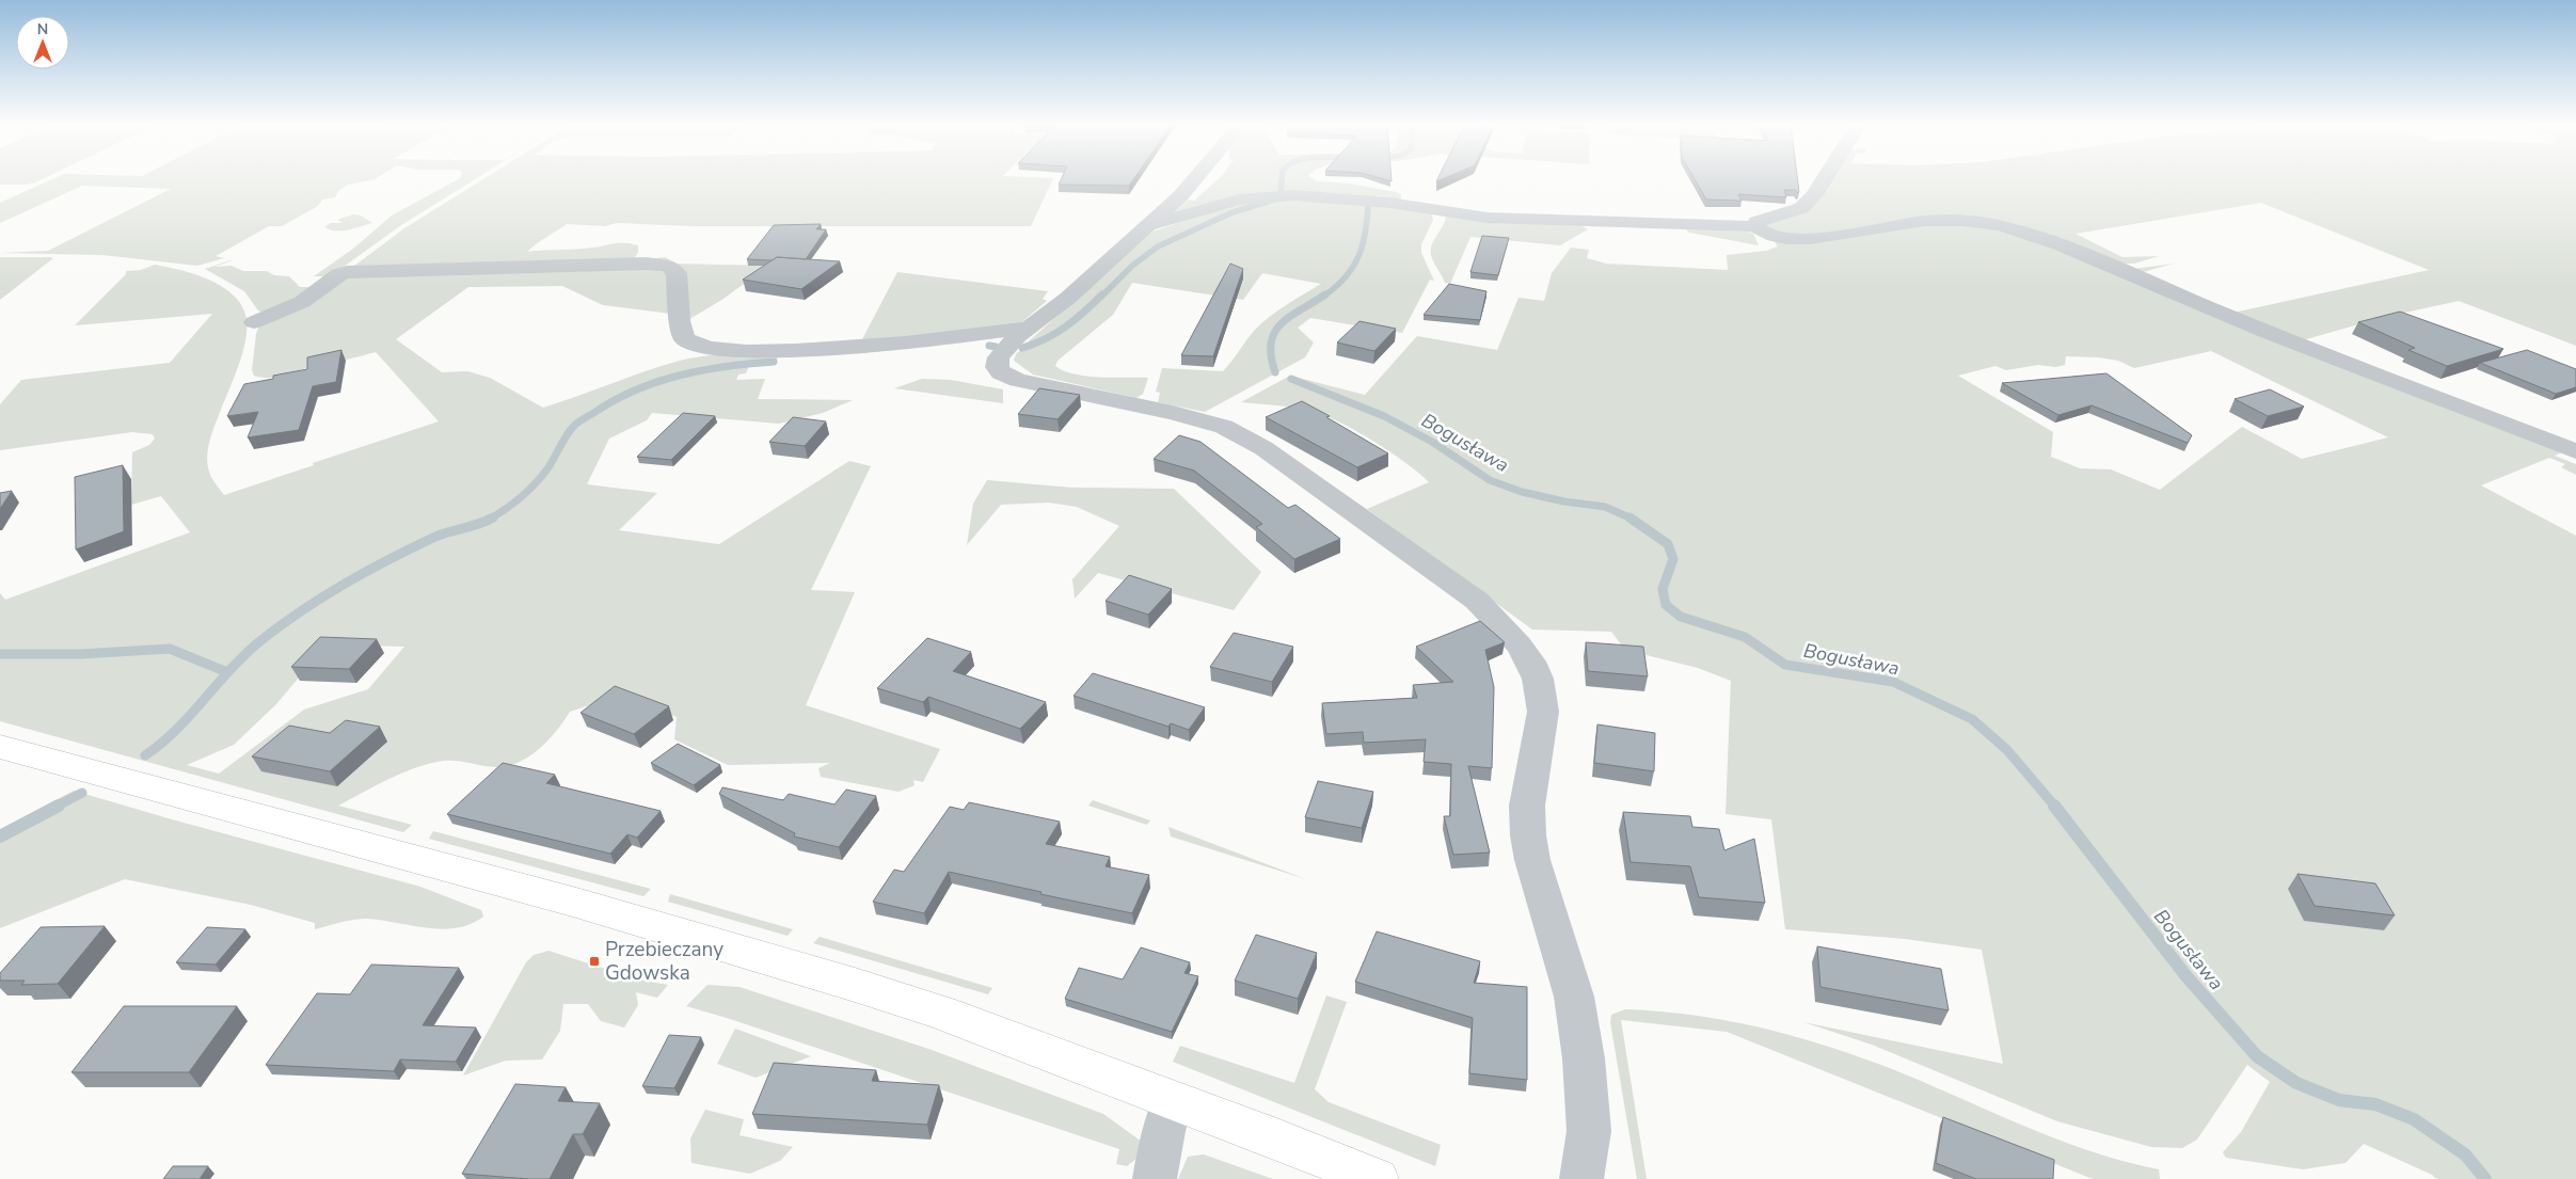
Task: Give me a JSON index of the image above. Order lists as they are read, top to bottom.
{
  "water": ["Bogusława"],
  "places": {
    "transit": ["Przebieczany Gdowska"]
  },
  "north": "top"
}
